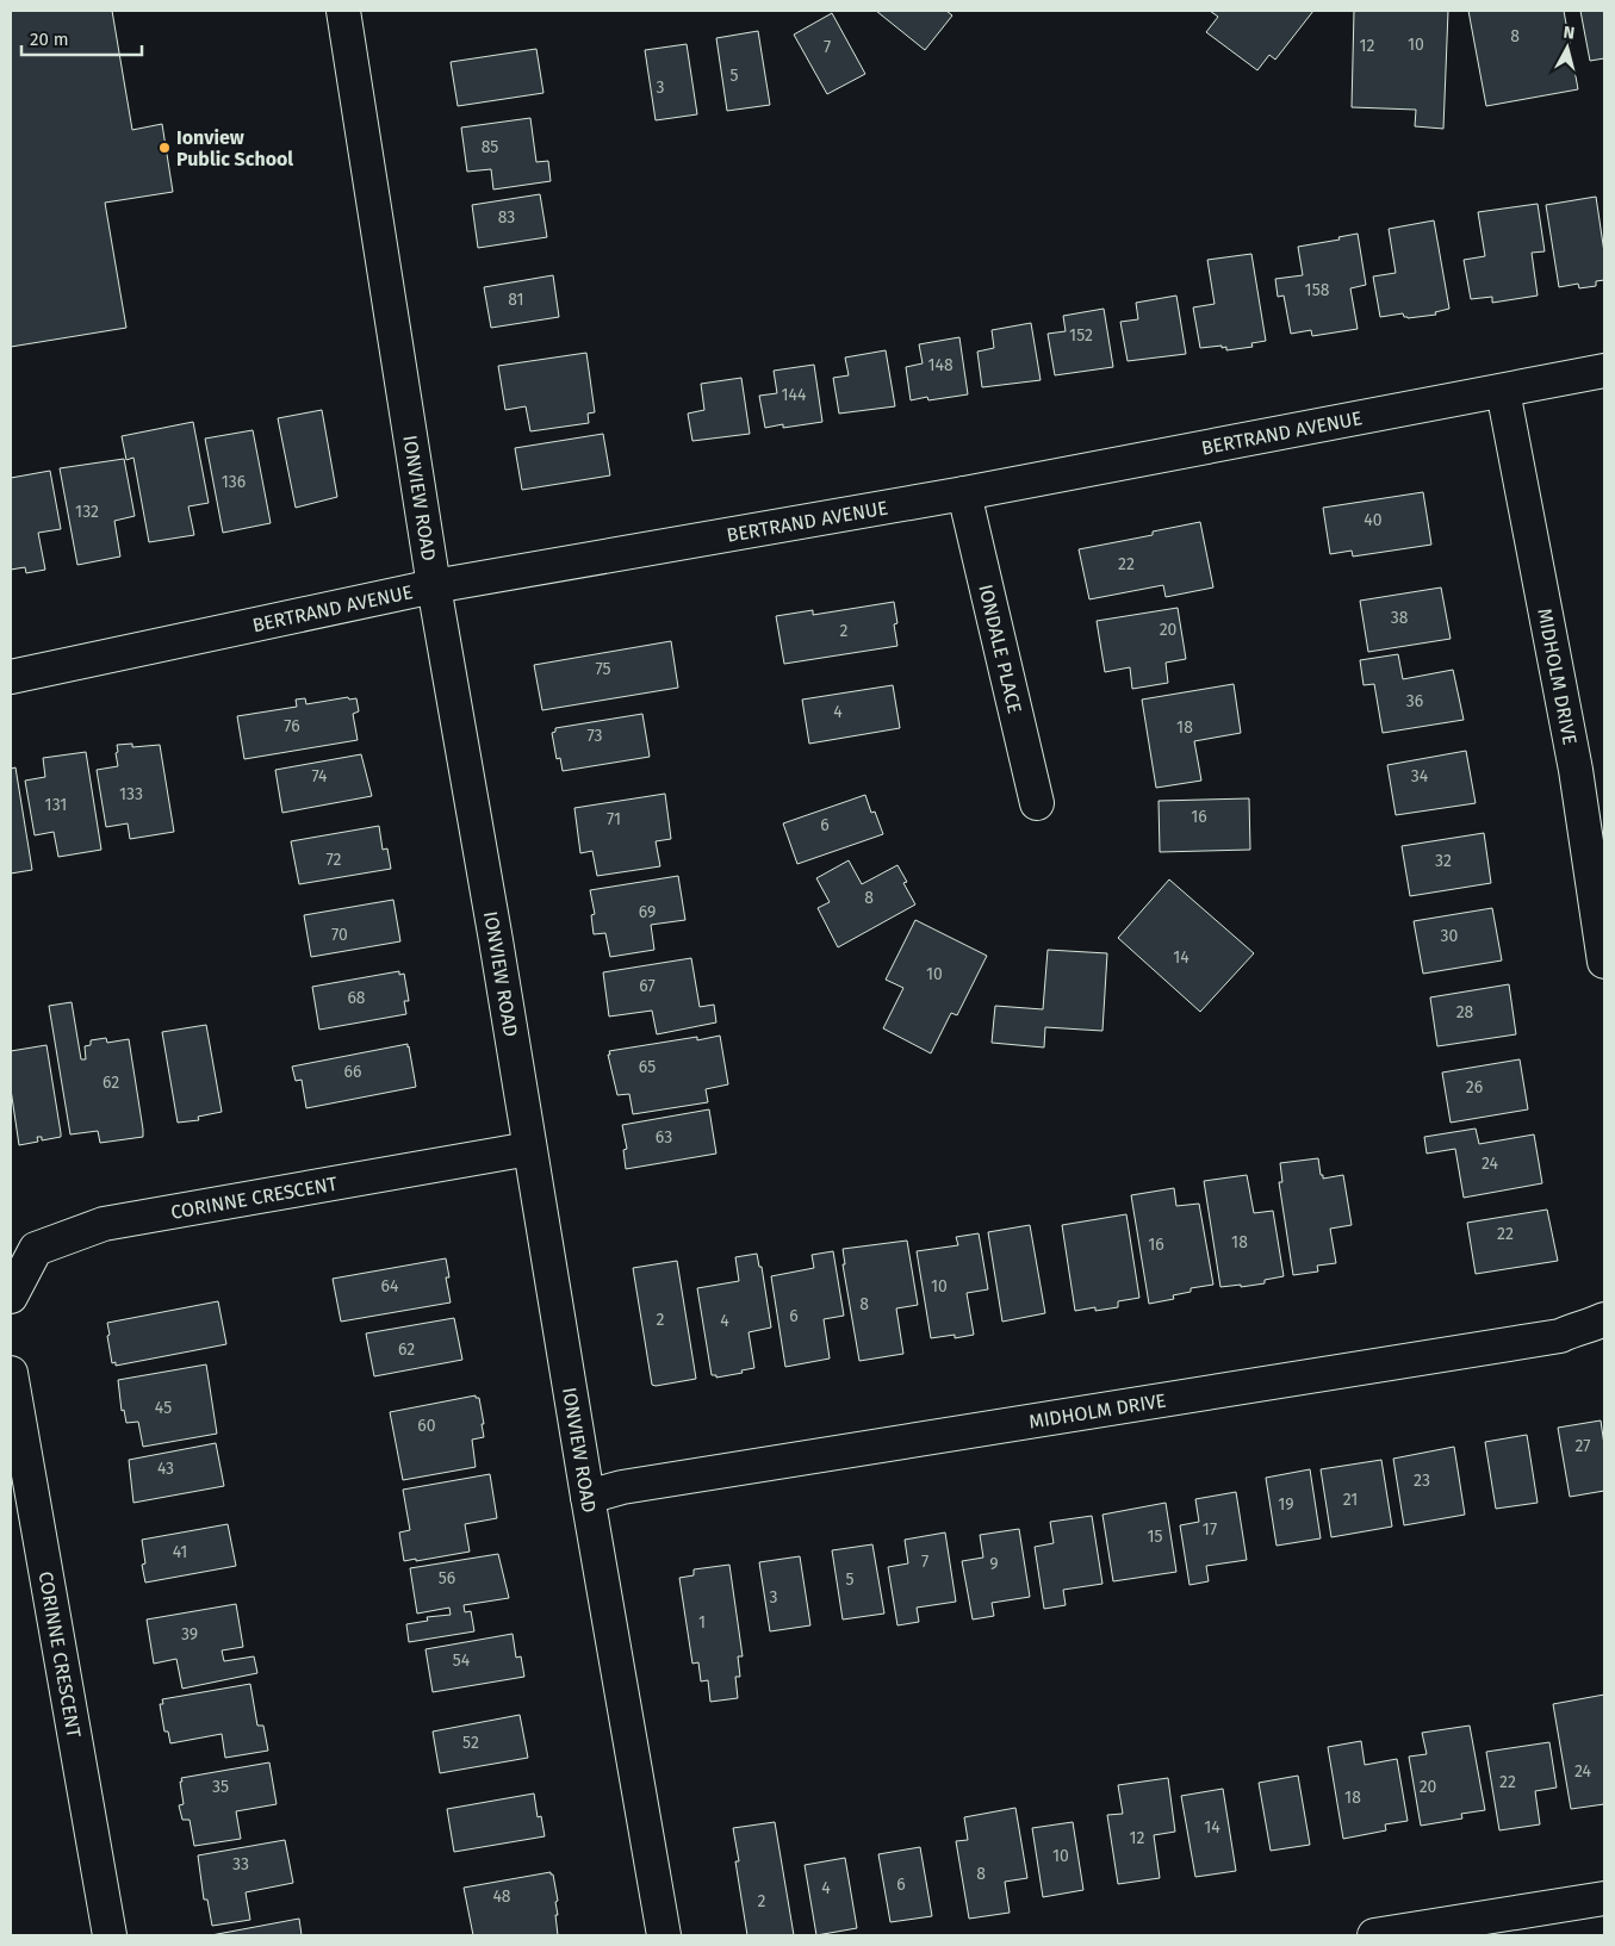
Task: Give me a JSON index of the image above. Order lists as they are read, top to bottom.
{
  "streets": {
    "street": [
      "BERTRAND AVENUE",
      "IONVIEW ROAD",
      "IONDALE PLACE",
      "MIDHOLM DRIVE",
      "CORINNE CRESCENT"
    ]
  },
  "crossings": [
    ["BERTRAND AVENUE", "IONVIEW ROAD"],
    ["BERTRAND AVENUE", "IONDALE PLACE"],
    ["BERTRAND AVENUE", "MIDHOLM DRIVE"],
    ["IONVIEW ROAD", "MIDHOLM DRIVE"],
    ["IONVIEW ROAD", "CORINNE CRESCENT"]
  ],
  "places": ["Ionview Public School"],
  "house_numbers": [
    "8",
    "10",
    "12",
    "7",
    "5",
    "3",
    "85",
    "83",
    "158",
    "81",
    "152",
    "148",
    "144",
    "136",
    "132",
    "40",
    "22",
    "38",
    "20",
    "2",
    "75",
    "36",
    "4",
    "76",
    "18",
    "73",
    "74",
    "34",
    "133",
    "131",
    "16",
    "71",
    "6",
    "72",
    "32",
    "8",
    "69",
    "70",
    "30",
    "14",
    "10",
    "67",
    "68",
    "28",
    "65",
    "66",
    "62",
    "26",
    "63",
    "24",
    "22",
    "18",
    "16",
    "64",
    "10",
    "8",
    "6",
    "2",
    "4",
    "62",
    "45",
    "60",
    "27",
    "43",
    "23",
    "21",
    "19",
    "17",
    "15",
    "41",
    "7",
    "9",
    "56",
    "5",
    "3",
    "1",
    "39",
    "54",
    "52",
    "24",
    "22",
    "35",
    "20",
    "18",
    "14",
    "12",
    "10",
    "33",
    "8",
    "6",
    "4",
    "48",
    "2"
  ],
  "scale_bar": "20 m",
  "north": "top"
}
